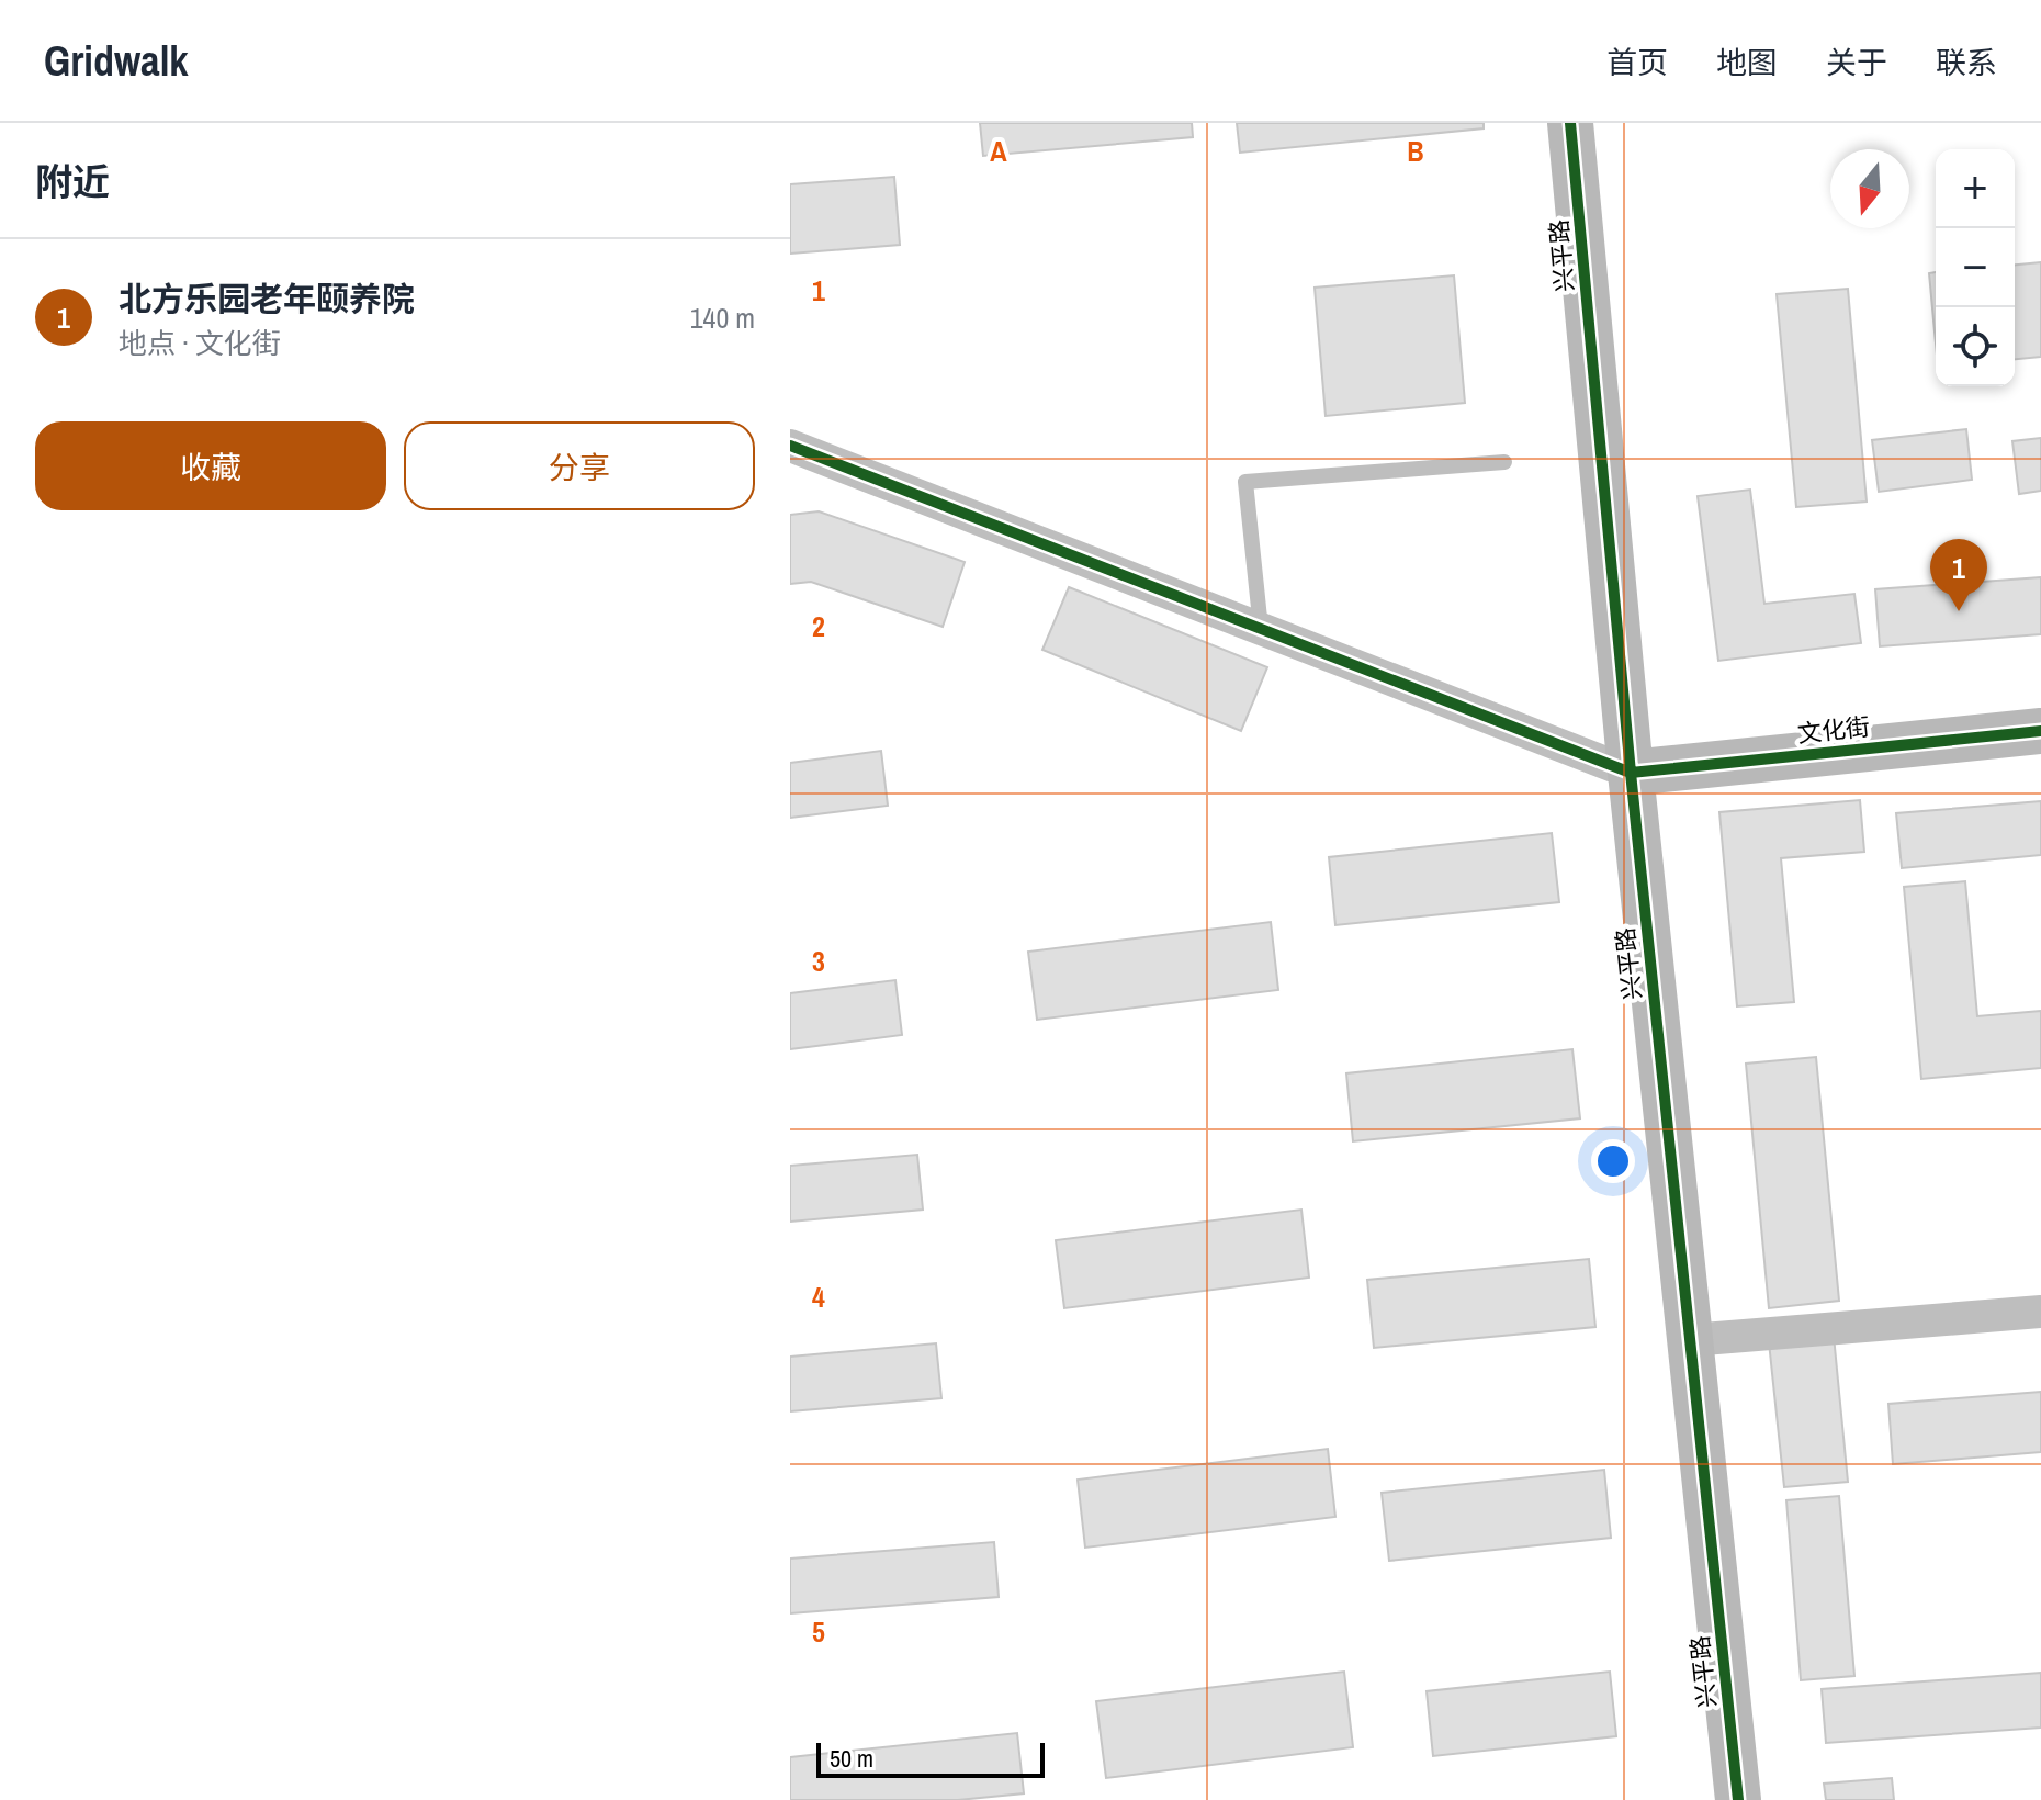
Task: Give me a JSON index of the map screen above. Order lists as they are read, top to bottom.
{
  "streets": {
    "street": ["兴平路", "文化街"]
  },
  "crossings": [
    ["兴平路", "文化街"]
  ],
  "scale_bar": "50 m",
  "north": "bottom",
  "page": {
    "header": "Gridwalk",
    "nav": [
      "首页",
      "地图",
      "关于",
      "联系"
    ],
    "heading": "附近",
    "map_buttons": ["+", "−"],
    "list": [
      {
        "mark": "1",
        "name": "北方乐园老年颐养院",
        "note": "地点 · 文化街",
        "value": "140 m"
      }
    ],
    "buttons": ["收藏", "分享"],
    "pins": "1",
    "scale": "50 m"
  },
  "grid": {
    "columns": ["A", "B"],
    "rows": [
      "1",
      "2",
      "3",
      "4",
      "5"
    ]
  }
}
